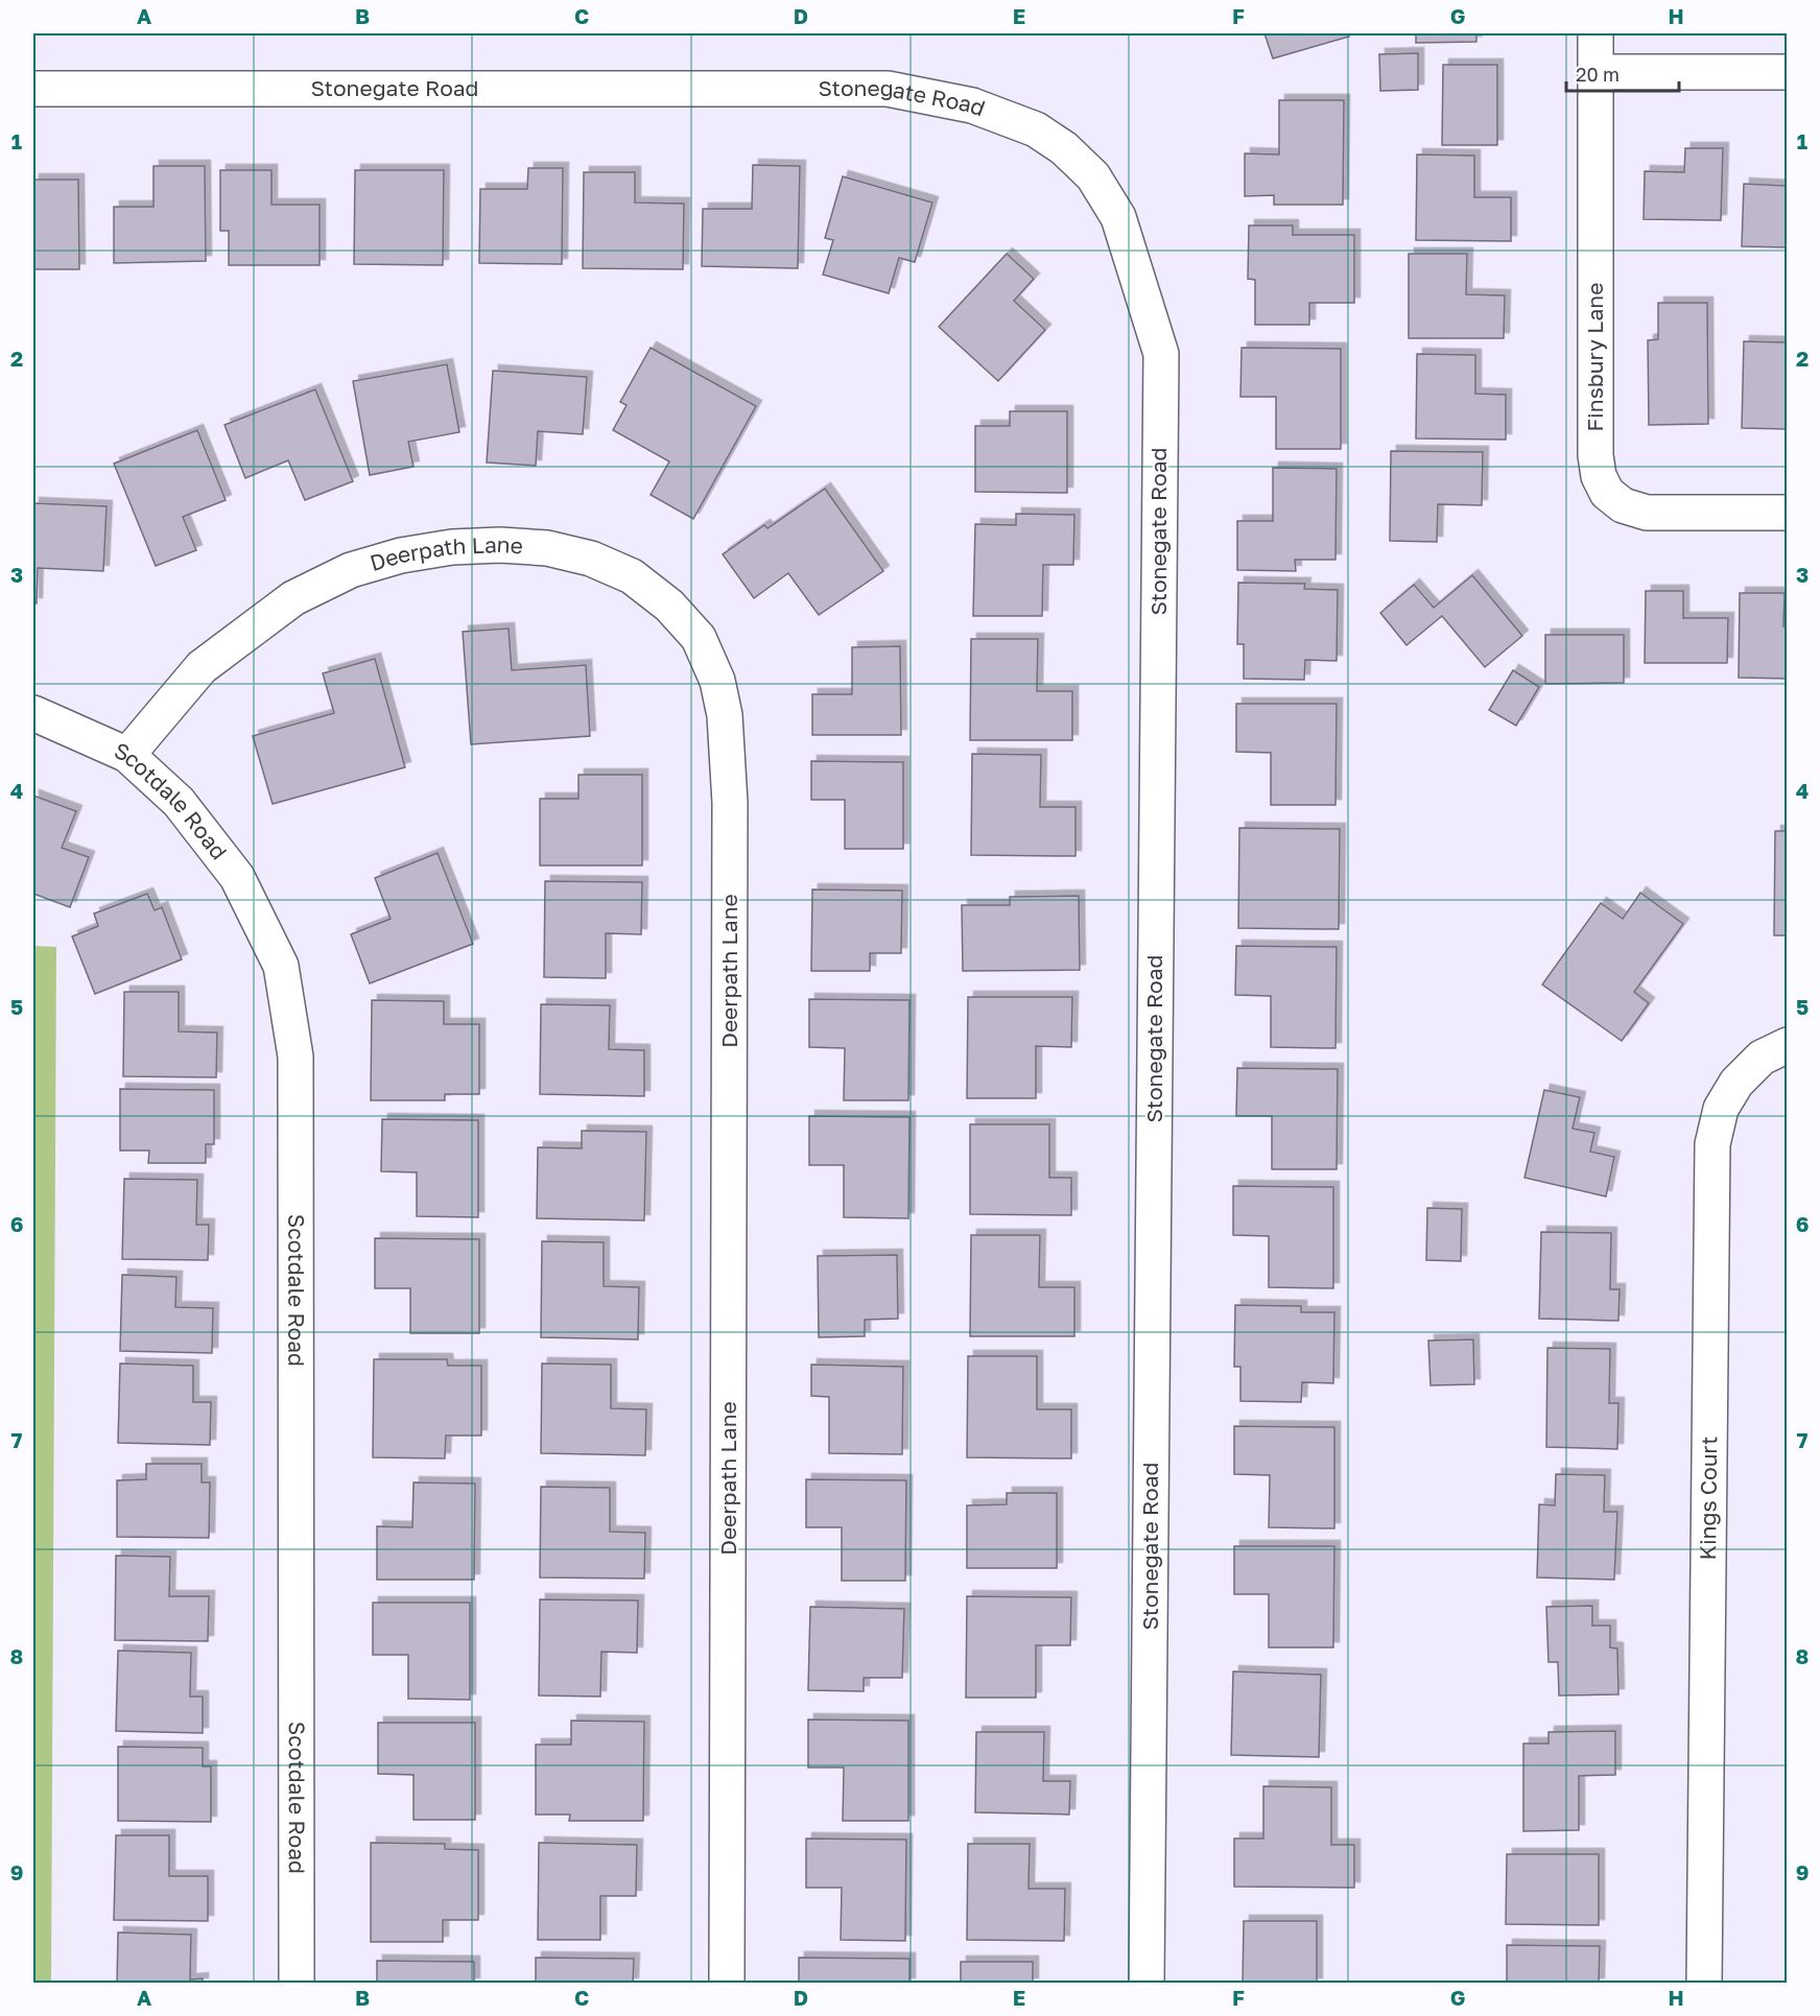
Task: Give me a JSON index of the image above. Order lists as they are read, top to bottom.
{
  "streets": {
    "street": [
      "Stonegate Road",
      "Finsbury Lane",
      "Deerpath Lane",
      "Scotdale Road",
      "Kings Court"
    ]
  },
  "crossings": [
    ["Deerpath Lane", "Scotdale Road"]
  ],
  "scale_bar": "20 m",
  "grid": {
    "columns": [
      "A",
      "B",
      "C",
      "D",
      "E",
      "F",
      "G",
      "H"
    ],
    "rows": [
      "1",
      "2",
      "3",
      "4",
      "5",
      "6",
      "7",
      "8",
      "9"
    ]
  }
}
